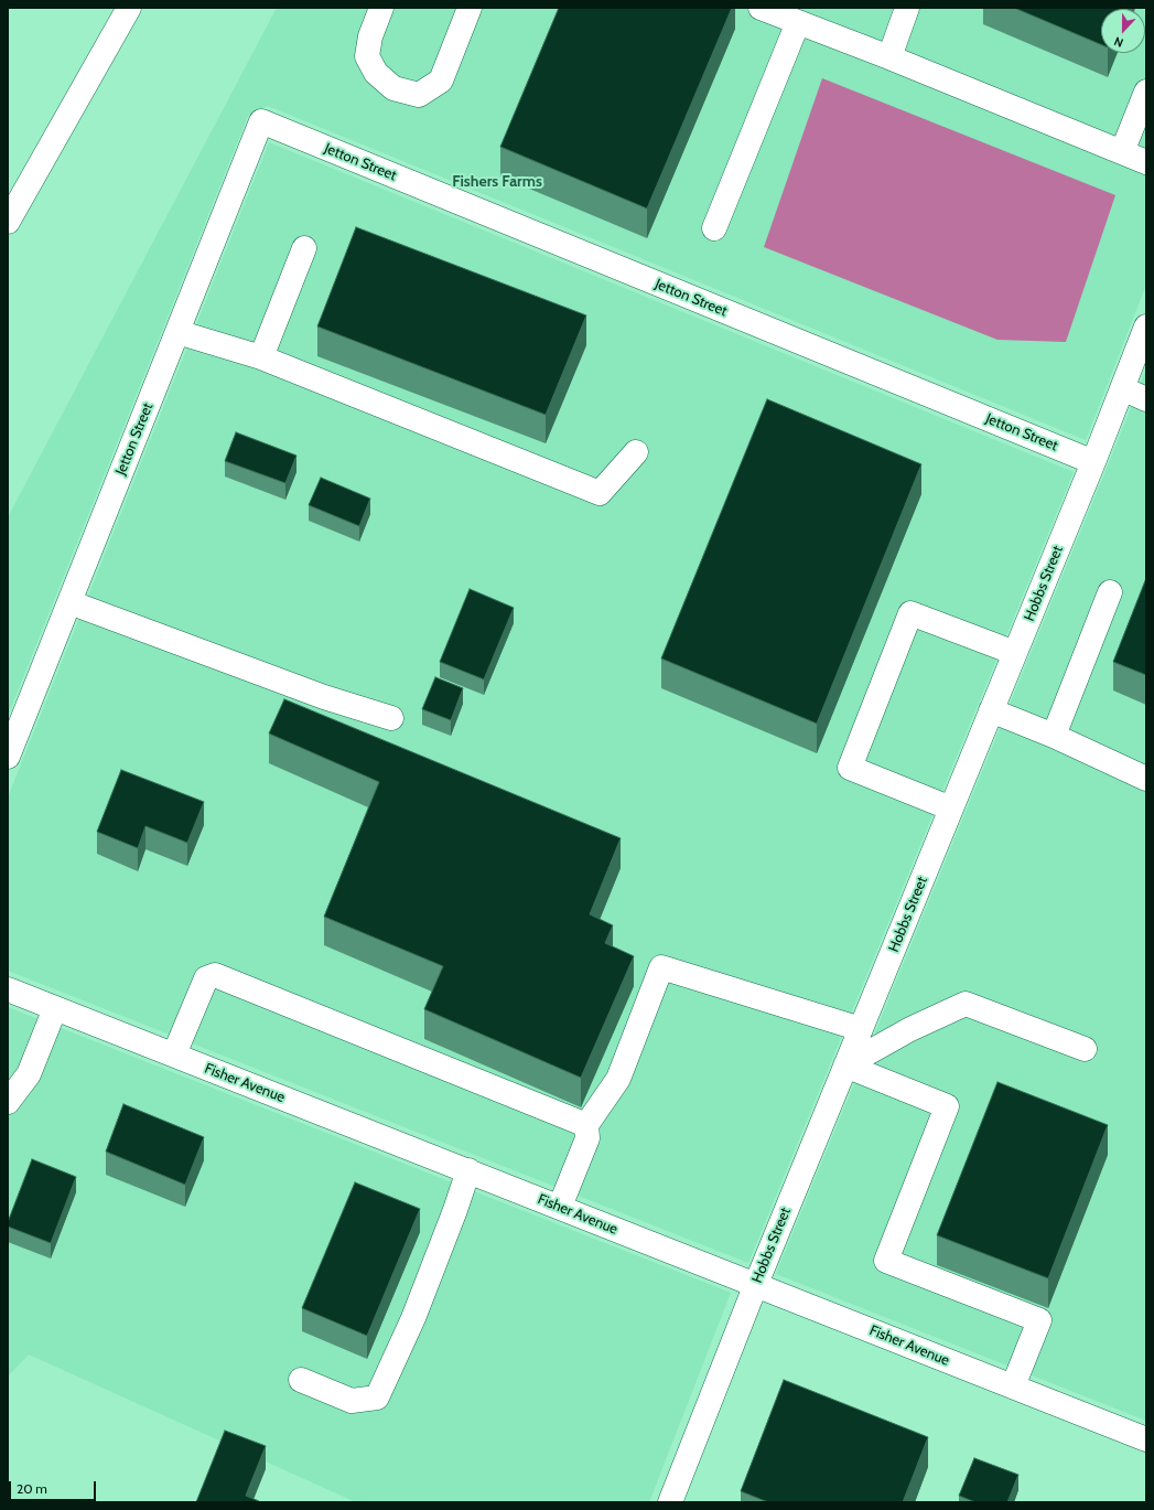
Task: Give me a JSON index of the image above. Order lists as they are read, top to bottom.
{
  "streets": {
    "main road": ["Jetton Street", "Hobbs Street", "Fisher Avenue"]
  },
  "crossings": [
    ["Jetton Street", "Hobbs Street"],
    ["Hobbs Street", "Fisher Avenue"]
  ],
  "districts": ["Fishers Farms"],
  "scale_bar": "20 m",
  "north": "bottom"
}
